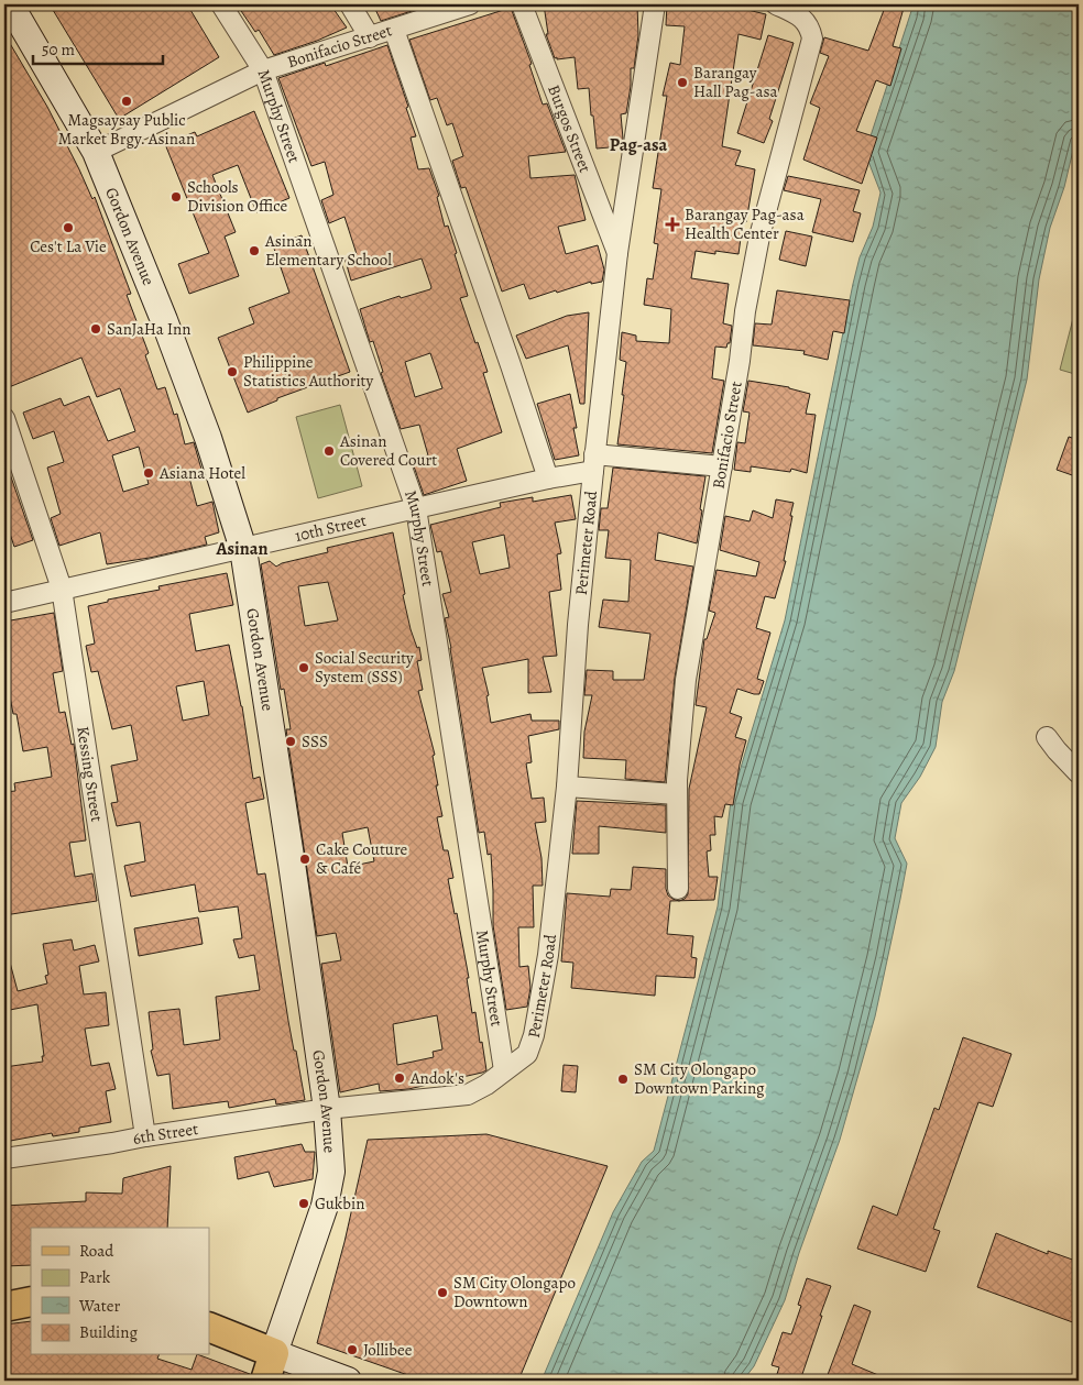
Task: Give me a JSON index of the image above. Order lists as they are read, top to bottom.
{
  "streets": {
    "main road": ["Gordon Avenue"],
    "street": [
      "Bonifacio Street",
      "Murphy Street",
      "Burgos Street",
      "10th Street",
      "Perimeter Road",
      "Kessing Street",
      "6th Street"
    ]
  },
  "crossings": [
    ["Bonifacio Street", "Murphy Street"],
    ["Bonifacio Street", "Gordon Avenue"],
    ["Bonifacio Street", "10th Street"],
    ["Murphy Street", "10th Street"],
    ["Murphy Street", "Perimeter Road"],
    ["Burgos Street", "Perimeter Road"],
    ["Gordon Avenue", "10th Street"],
    ["Gordon Avenue", "6th Street"],
    ["10th Street", "Perimeter Road"],
    ["10th Street", "Kessing Street"],
    ["Perimeter Road", "6th Street"],
    ["Kessing Street", "6th Street"]
  ],
  "districts": ["Pag-asa", "Asinan"],
  "places": {
    "other": [
      "Barangay Hall Pag-asa",
      "Magsaysay Public Market Brgy. Asinan",
      "Schools Division Office",
      "Ces't La Vie",
      "Asinan Elementary School",
      "SanJaHa Inn",
      "Philippine Statistics Authority",
      "Asinan Covered Court",
      "Asiana Hotel",
      "Social Security System (SSS)",
      "SSS",
      "Cake Couture & Café",
      "Andok's",
      "SM City Olongapo Downtown Parking",
      "Gukbin",
      "SM City Olongapo Downtown",
      "Jollibee"
    ],
    "health": ["Barangay Pag-asa Health Center"]
  },
  "legend": [
    "Road",
    "Park",
    "Water",
    "Building"
  ],
  "scale_bar": "50 m"
}
